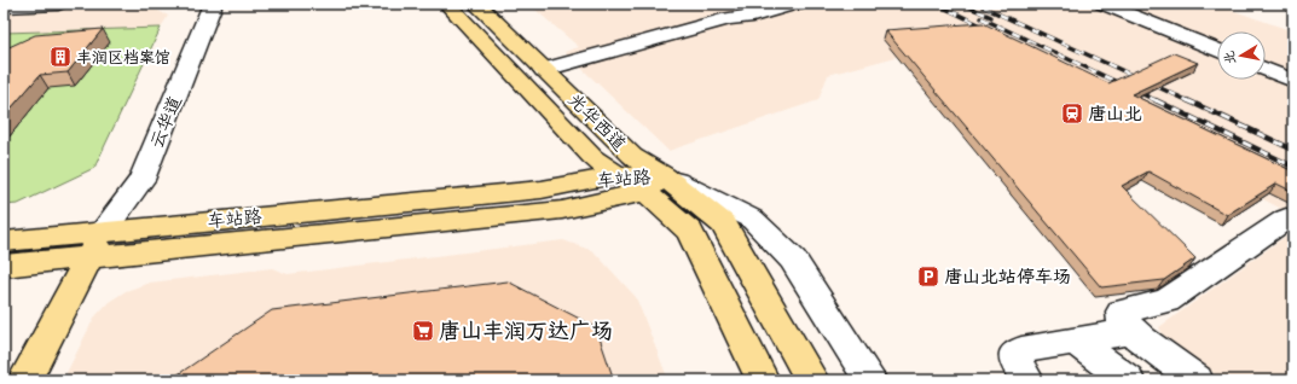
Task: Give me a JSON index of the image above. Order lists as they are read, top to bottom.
{
  "streets": {
    "main road": ["云华道", "光华西道", "车站路"]
  },
  "crossings": [
    ["云华道", "车站路"],
    ["光华西道", "车站路"]
  ],
  "places": {
    "building": ["丰润区档案馆"],
    "station": ["唐山北"],
    "parking": ["唐山北站停车场"],
    "supermarket": ["唐山丰润万达广场"]
  },
  "north": "left"
}
